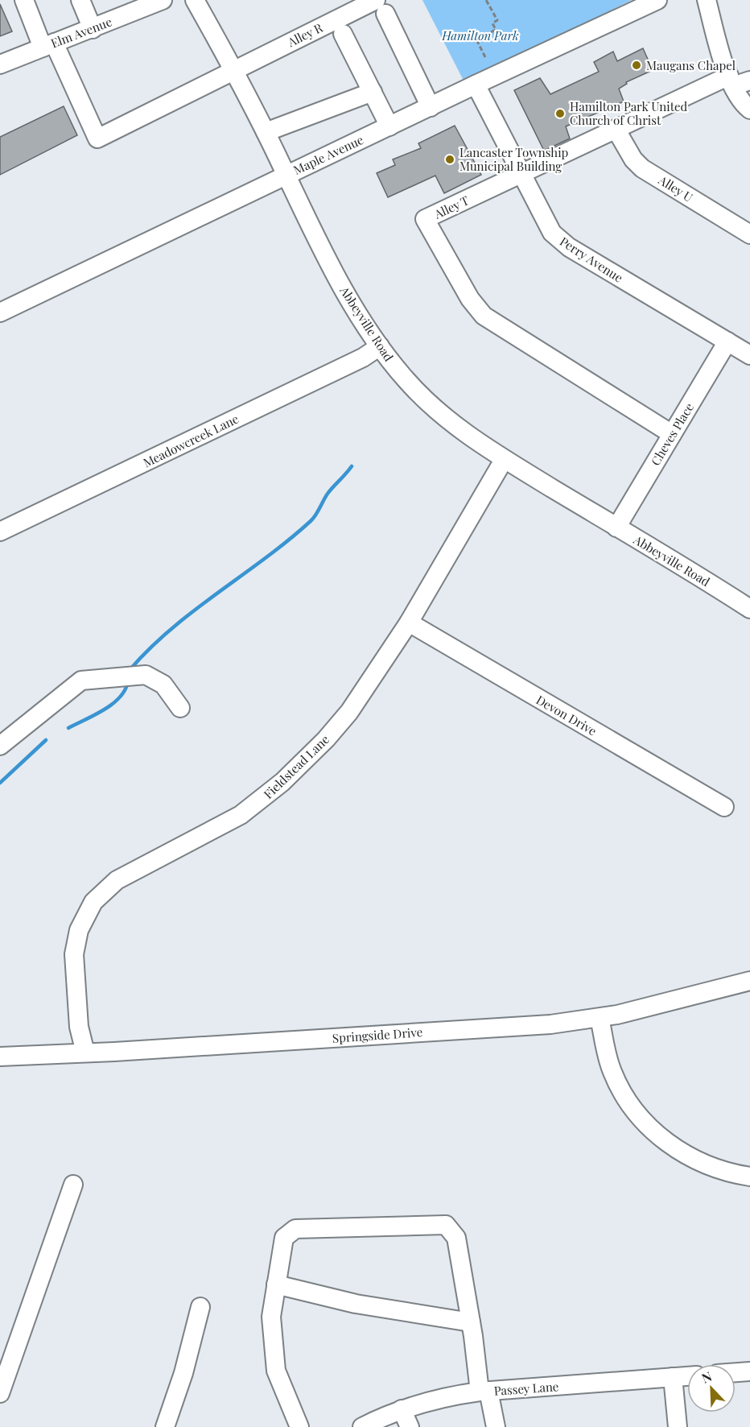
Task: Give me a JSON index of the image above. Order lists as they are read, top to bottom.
{
  "streets": {
    "street": [
      "Elm Avenue",
      "Alley R",
      "Maple Avenue",
      "Alley U",
      "Alley T",
      "Perry Avenue",
      "Abbeyville Road",
      "Cheves Place",
      "Meadowcreek Lane",
      "Devon Drive",
      "Fieldstead Lane",
      "Springside Drive",
      "Passey Lane"
    ]
  },
  "crossings": [
    ["Elm Avenue", "Alley R"],
    ["Alley R", "Abbeyville Road"],
    ["Maple Avenue", "Perry Avenue"],
    ["Maple Avenue", "Abbeyville Road"],
    ["Alley U", "Alley T"],
    ["Alley T", "Perry Avenue"],
    ["Alley T", "Cheves Place"],
    ["Perry Avenue", "Cheves Place"],
    ["Abbeyville Road", "Cheves Place"],
    ["Abbeyville Road", "Meadowcreek Lane"],
    ["Abbeyville Road", "Fieldstead Lane"],
    ["Devon Drive", "Fieldstead Lane"],
    ["Fieldstead Lane", "Springside Drive"]
  ],
  "parks": ["Hamilton Park"],
  "places": ["Maugans Chapel", "Hamilton Park United Church of Christ", "Lancaster Township Municipal Building"],
  "north": "top left"
}
